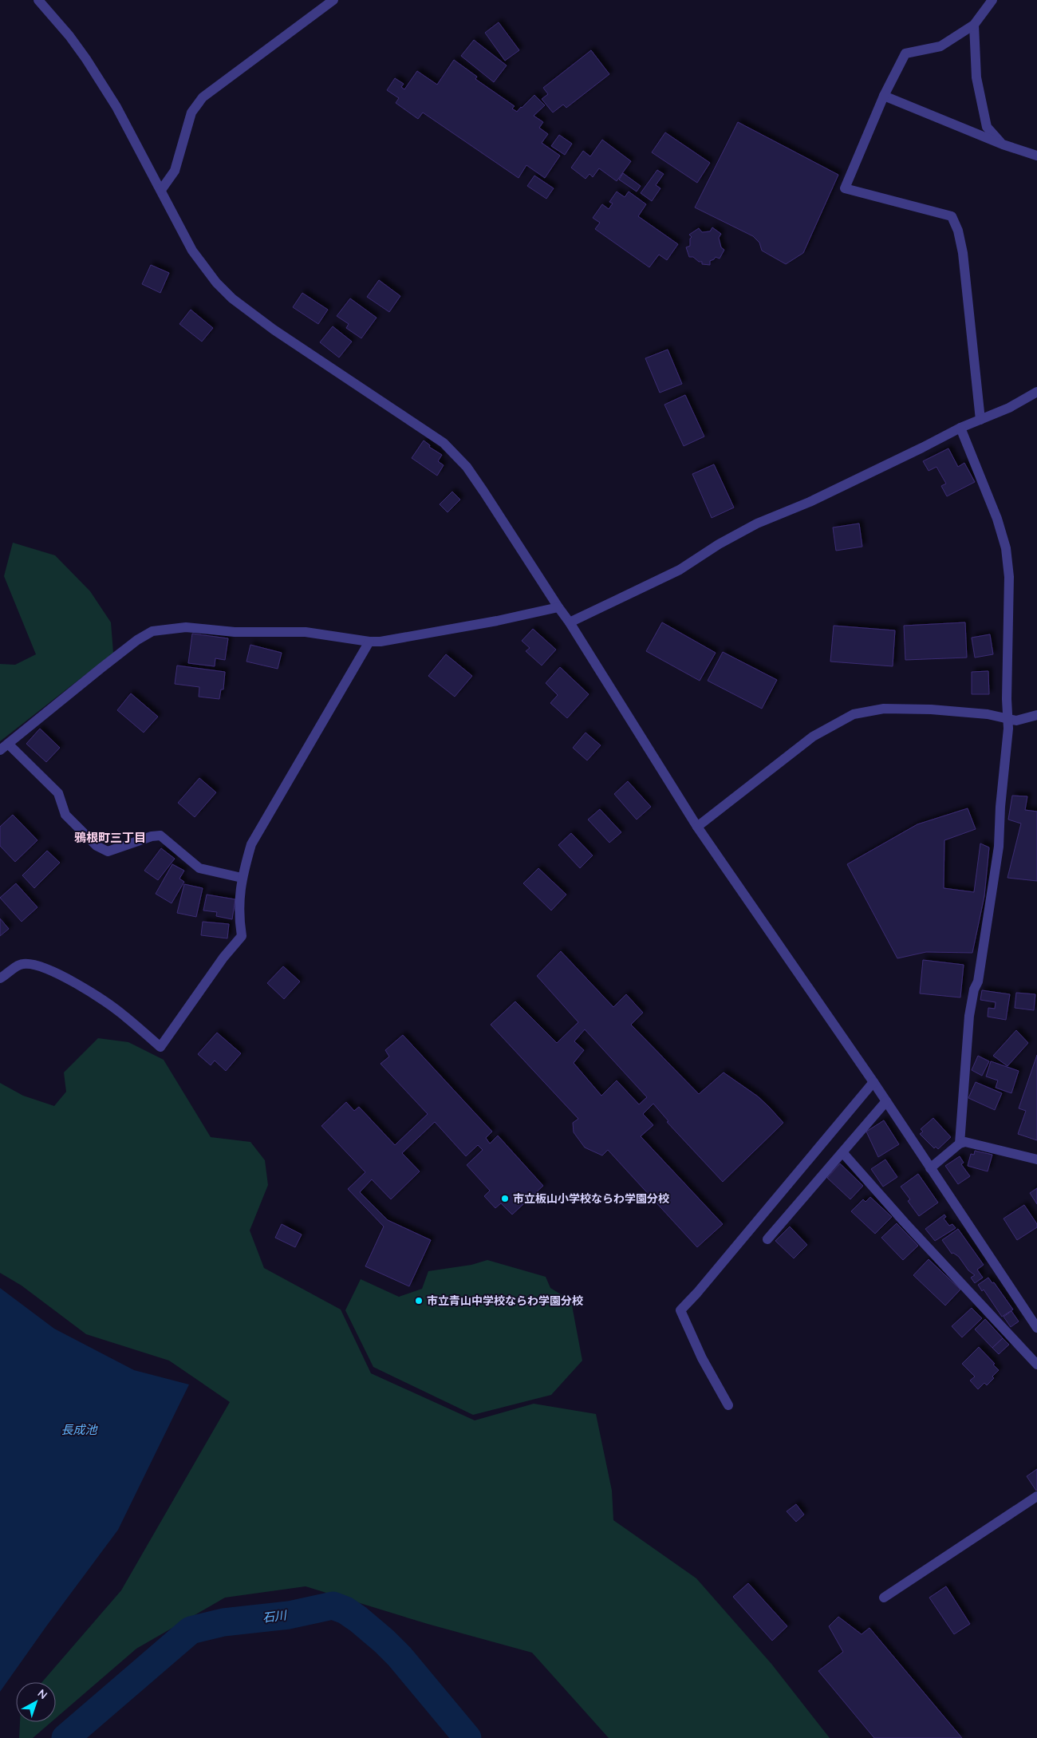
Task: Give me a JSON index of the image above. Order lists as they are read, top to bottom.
{
  "districts": ["鴉根町三丁目"],
  "water": ["長成池", "石川"],
  "places": ["市立板山小学校ならわ学園分校", "市立青山中学校ならわ学園分校"],
  "north": "top right"
}
